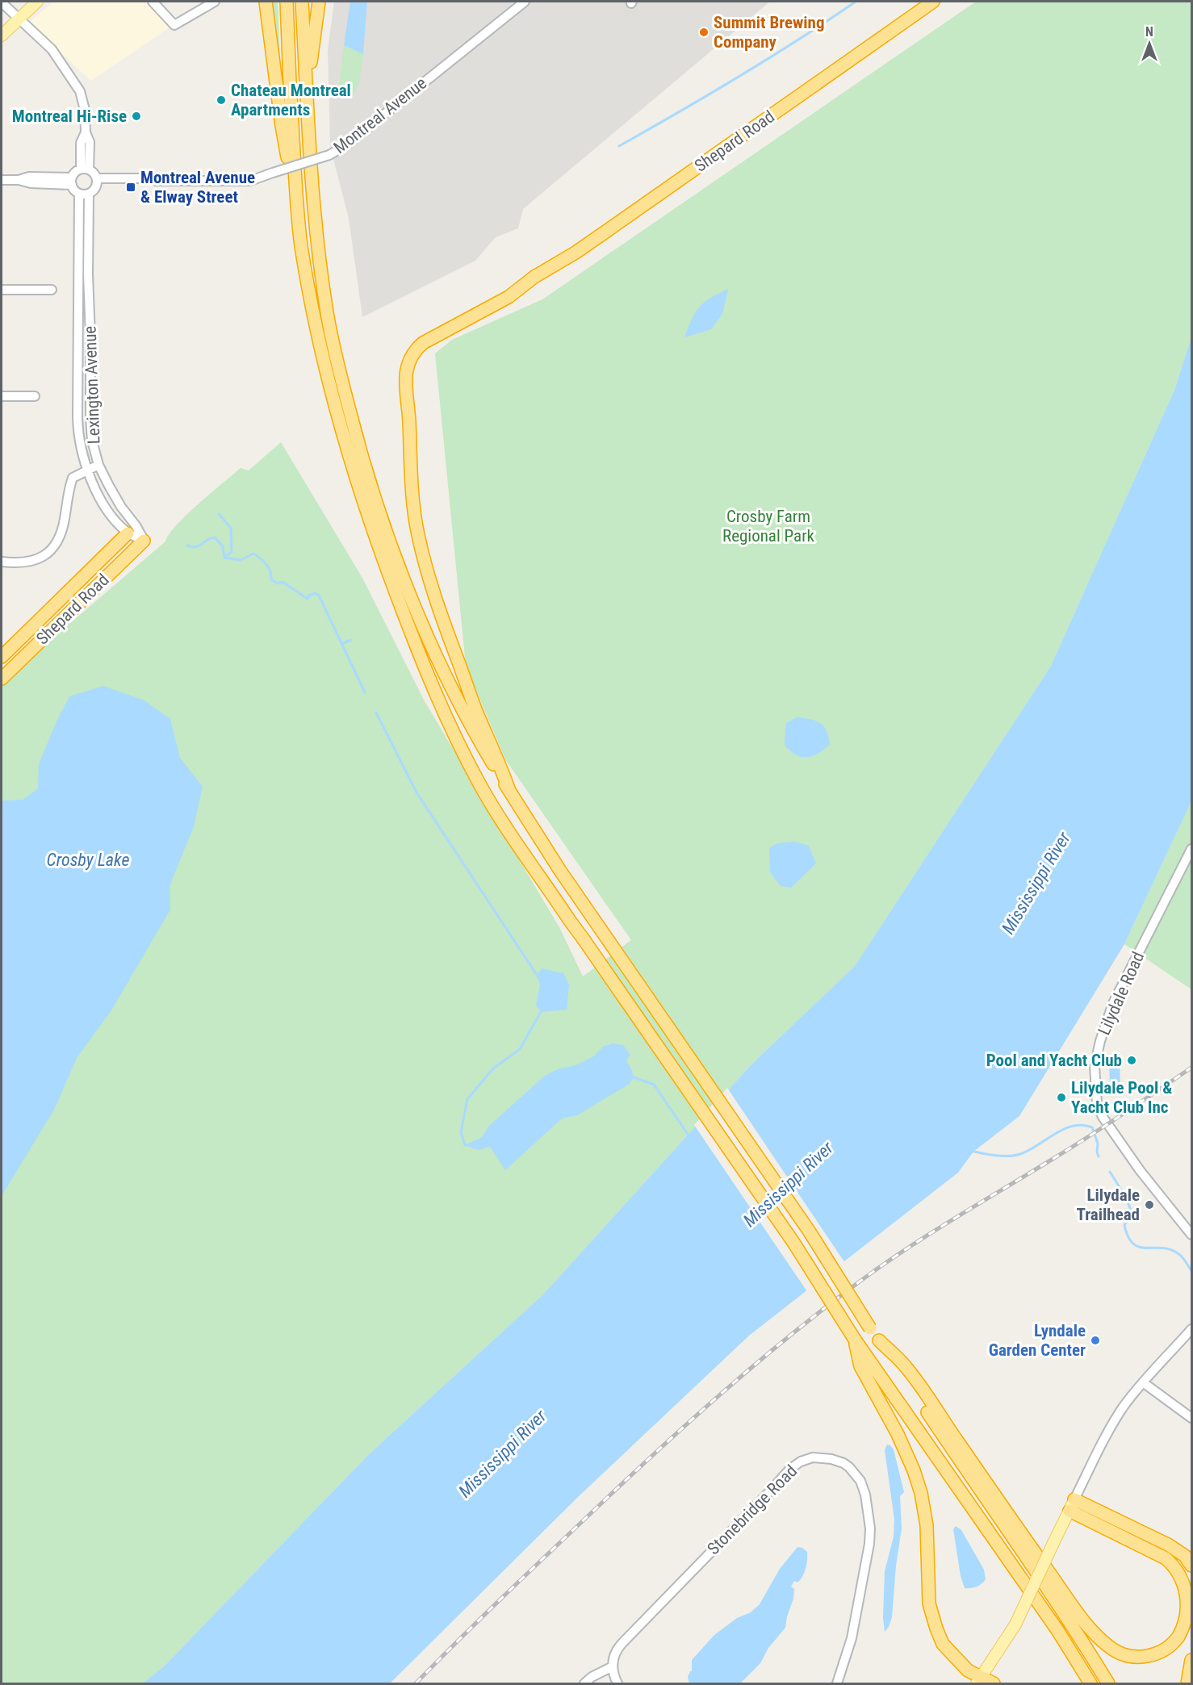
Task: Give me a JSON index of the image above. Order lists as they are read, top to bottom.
{
  "streets": {
    "highway": ["Shepard Road"],
    "street": [
      "Montreal Avenue",
      "Lexington Avenue",
      "Lilydale Road",
      "Stonebridge Road"
    ]
  },
  "crossings": [
    ["Montreal Avenue", "Lexington Avenue"],
    ["Shepard Road", "Lexington Avenue"]
  ],
  "water": ["Crosby Lake", "Mississippi River"],
  "parks": ["Crosby Farm Regional Park"],
  "places": {
    "other": [
      "Summit Brewing Company",
      "Chateau Montreal Apartments",
      "Montreal Hi-Rise",
      "Pool and Yacht Club",
      "Lilydale Pool & Yacht Club Inc",
      "Lilydale Trailhead",
      "Lyndale Garden Center"
    ],
    "transit": ["Montreal Avenue & Elway Street"]
  },
  "north": "top"
}
